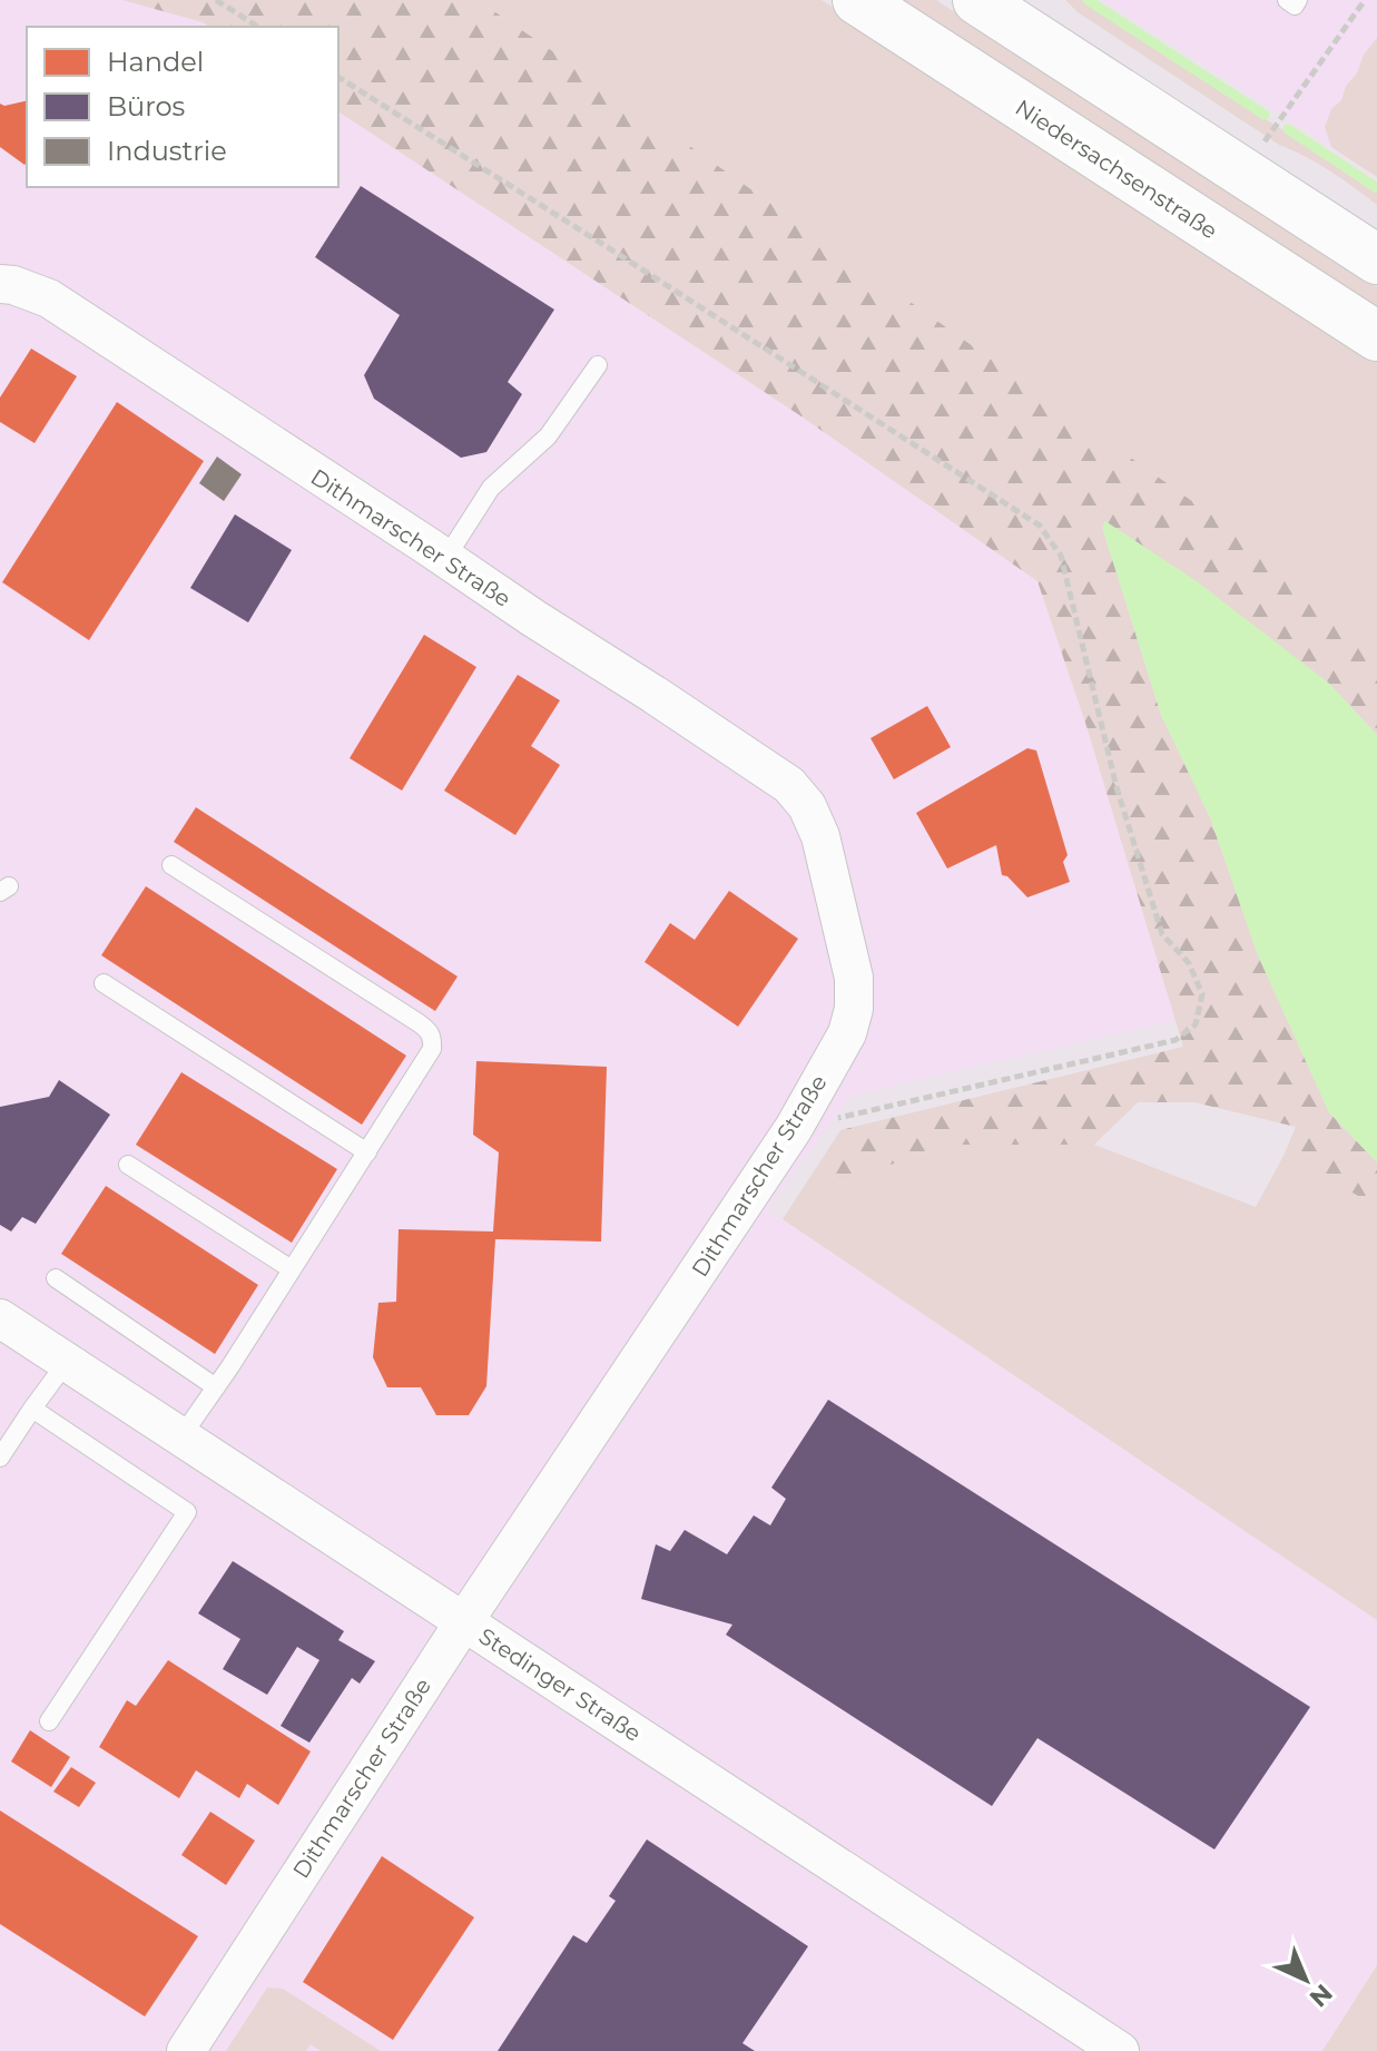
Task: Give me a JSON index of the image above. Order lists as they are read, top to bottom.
{
  "streets": {
    "main road": ["Niedersachsenstraße"],
    "street": ["Dithmarscher Straße", "Stedinger Straße"]
  },
  "crossings": [
    ["Dithmarscher Straße", "Stedinger Straße"]
  ],
  "legend": ["Handel", "Büros", "Industrie"],
  "north": "bottom right"
}
